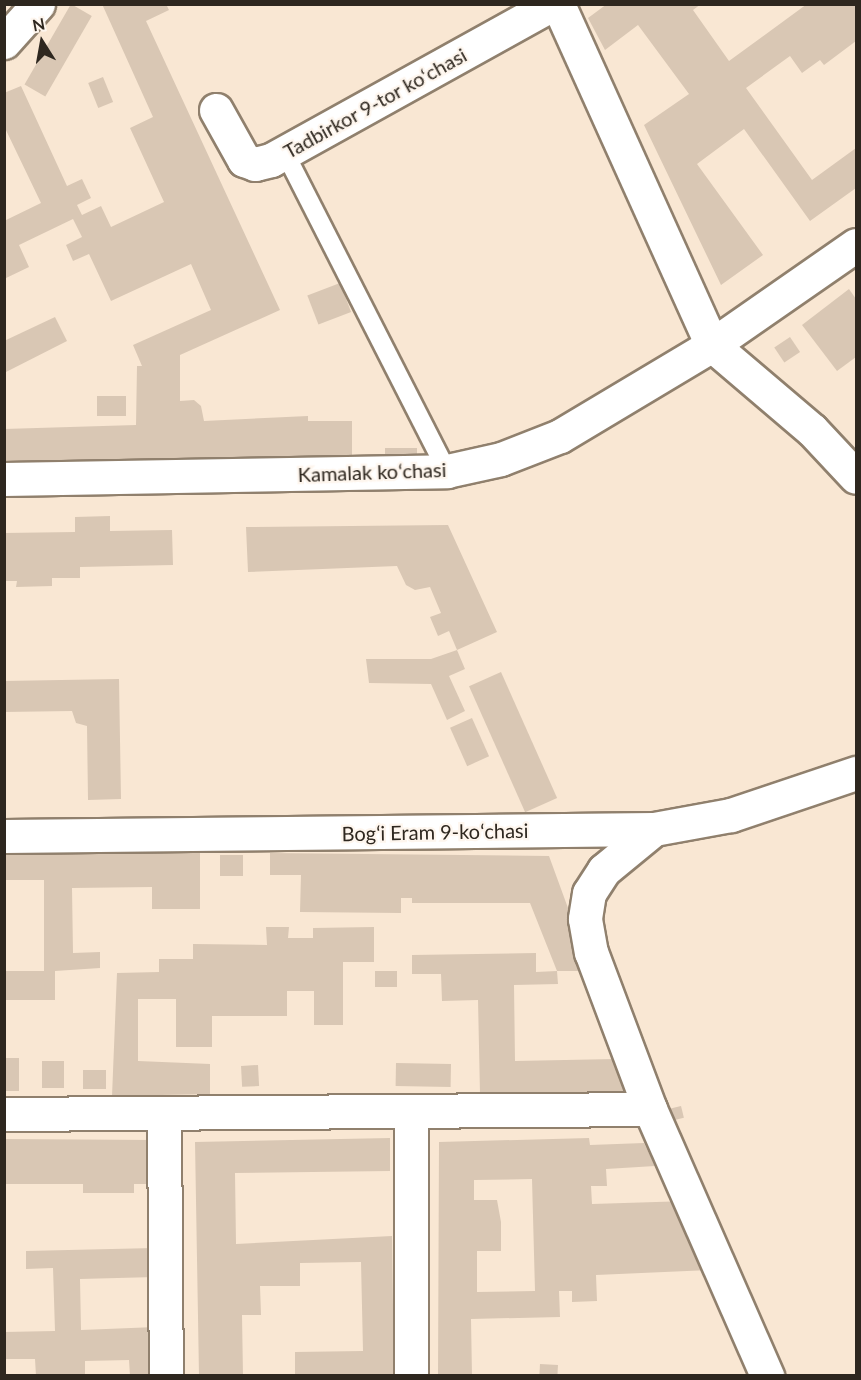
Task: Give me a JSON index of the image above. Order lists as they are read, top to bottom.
{
  "streets": {
    "street": ["Tadbirkor 9-tor koʻchasi", "Kamalak koʻchasi", "Bogʻi Eram 9-koʻchasi"]
  },
  "north": "top"
}
